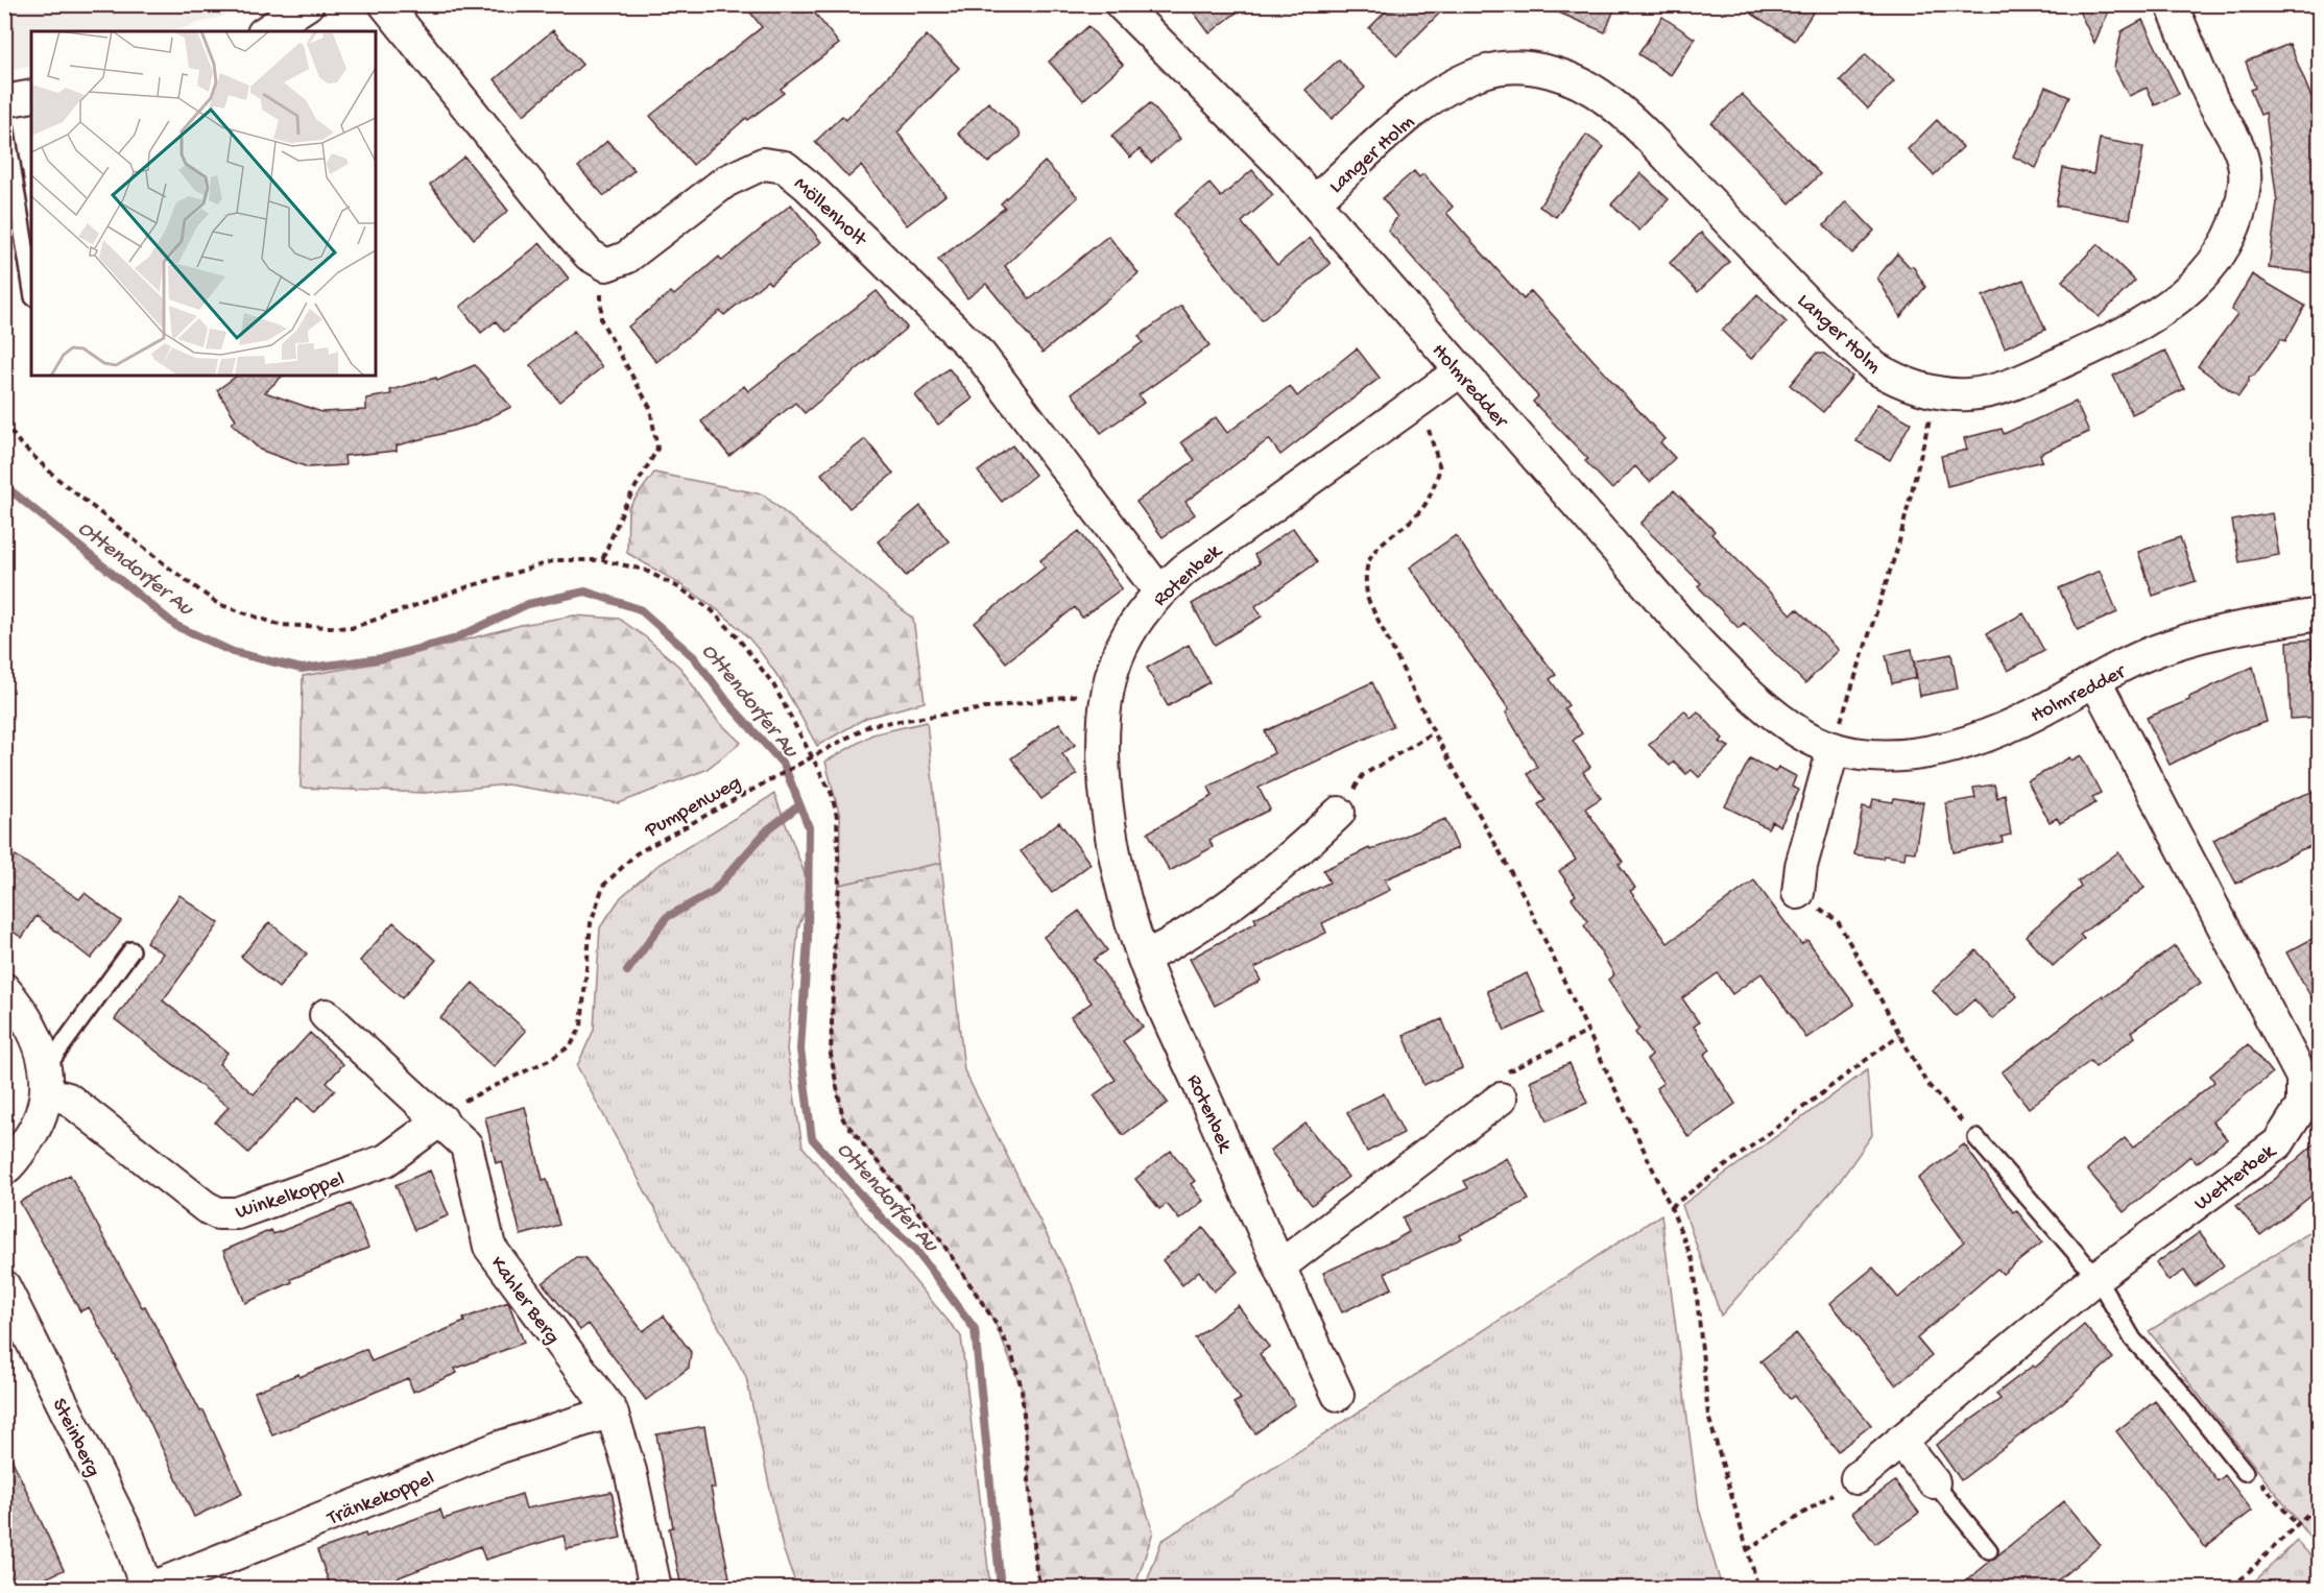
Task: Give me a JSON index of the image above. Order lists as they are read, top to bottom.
{
  "streets": {
    "street": [
      "Langer Holm",
      "Möllenholt",
      "Holmredder",
      "Rotenbek",
      "Wetterbek",
      "Winkelkoppel",
      "Kahler Berg",
      "Steinberg",
      "Tränkekoppel"
    ],
    "path": ["Pumpenweg"]
  },
  "crossings": [
    ["Langer Holm", "Holmredder"],
    ["Möllenholt", "Rotenbek"],
    ["Holmredder", "Rotenbek"],
    ["Holmredder", "Wetterbek"],
    ["Rotenbek", "Pumpenweg"],
    ["Pumpenweg", "Winkelkoppel"],
    ["Pumpenweg", "Kahler Berg"],
    ["Winkelkoppel", "Kahler Berg"],
    ["Kahler Berg", "Tränkekoppel"],
    ["Steinberg", "Tränkekoppel"]
  ],
  "water": ["Ottendorfer Au"]
}
